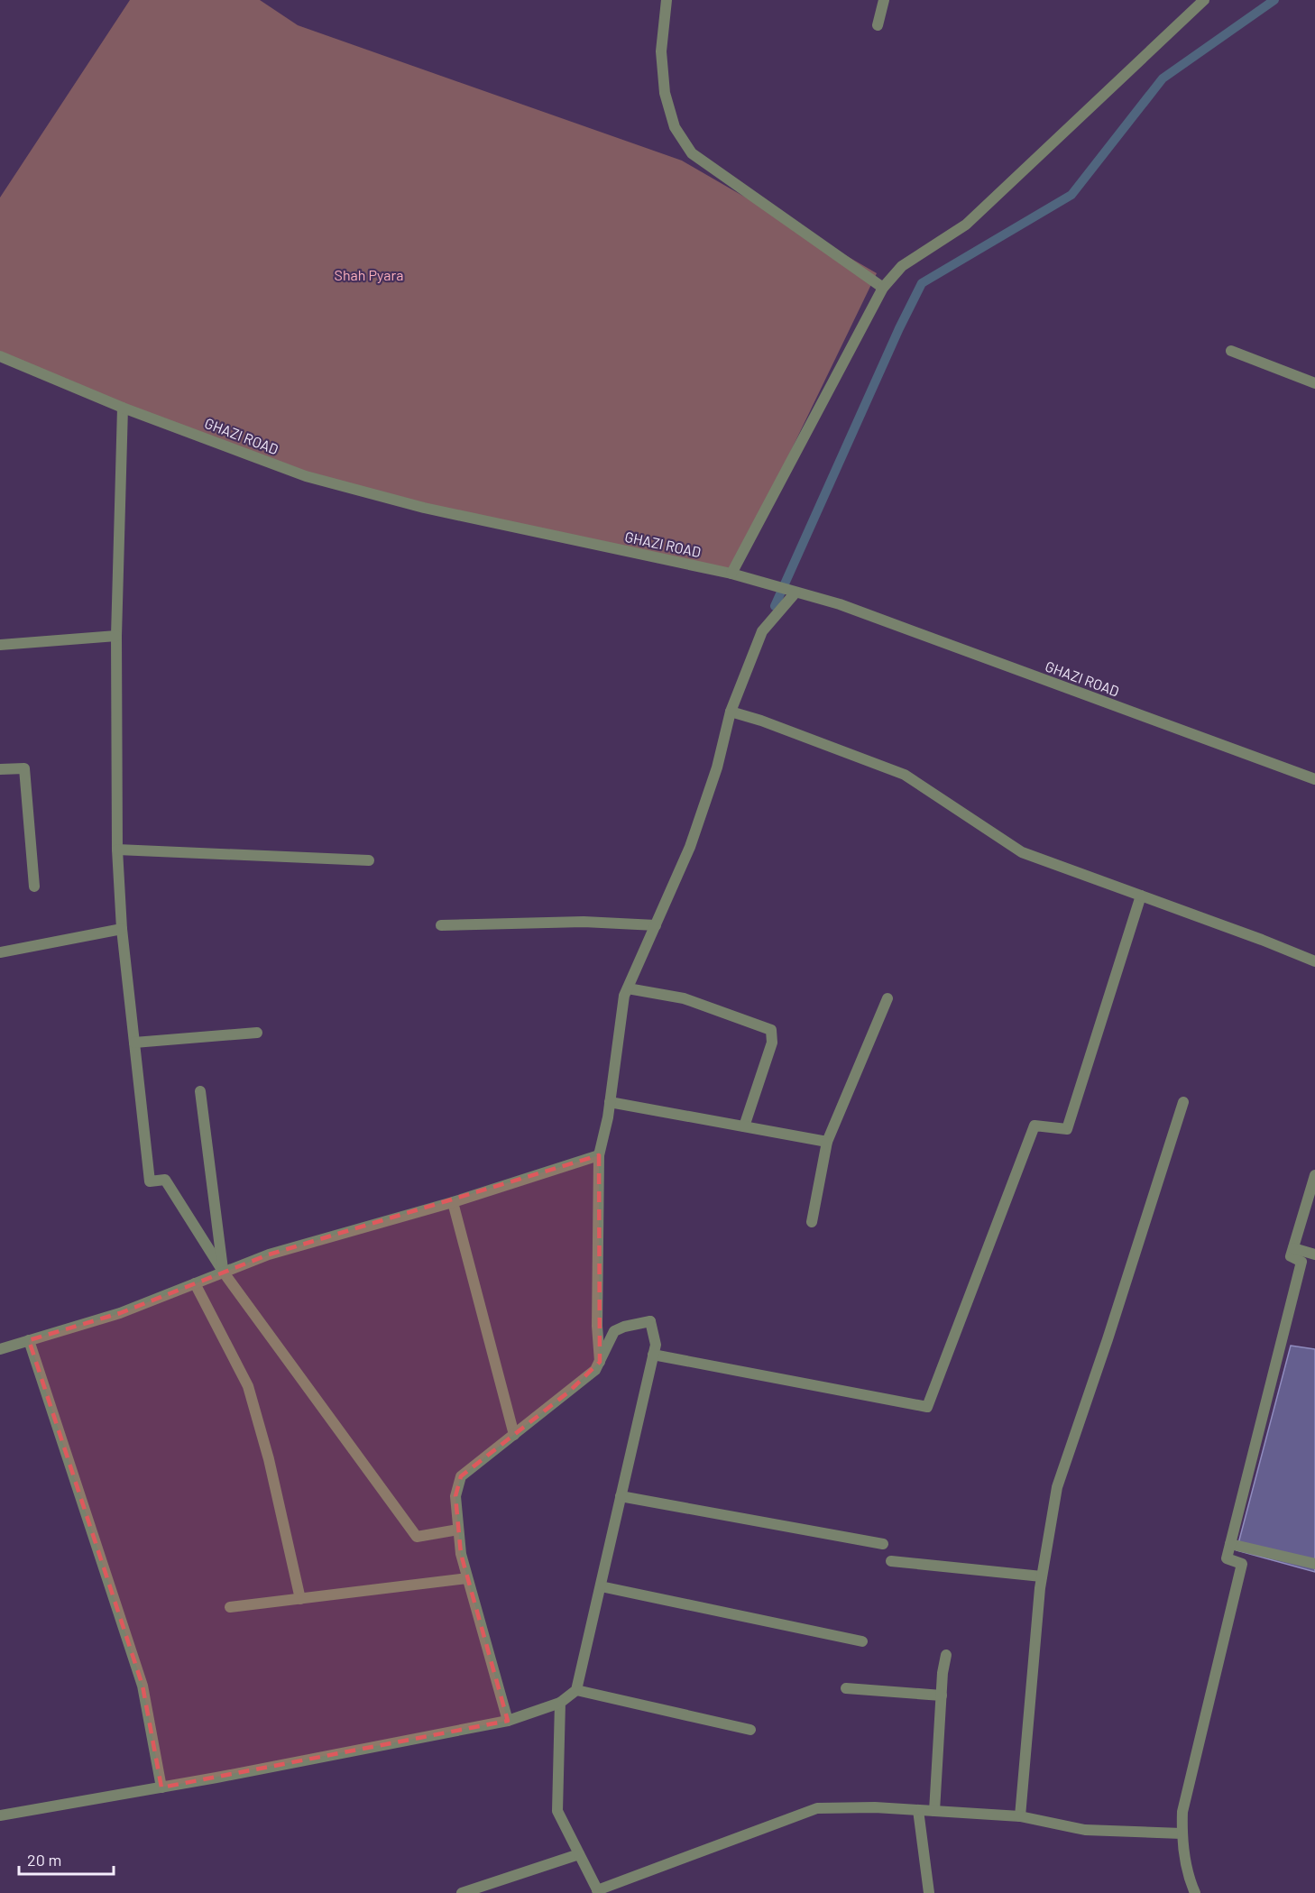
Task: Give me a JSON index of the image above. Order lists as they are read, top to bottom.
{
  "streets": {
    "street": ["GHAZI ROAD"]
  },
  "parks": ["Shah Pyara"],
  "scale_bar": "20 m"
}
